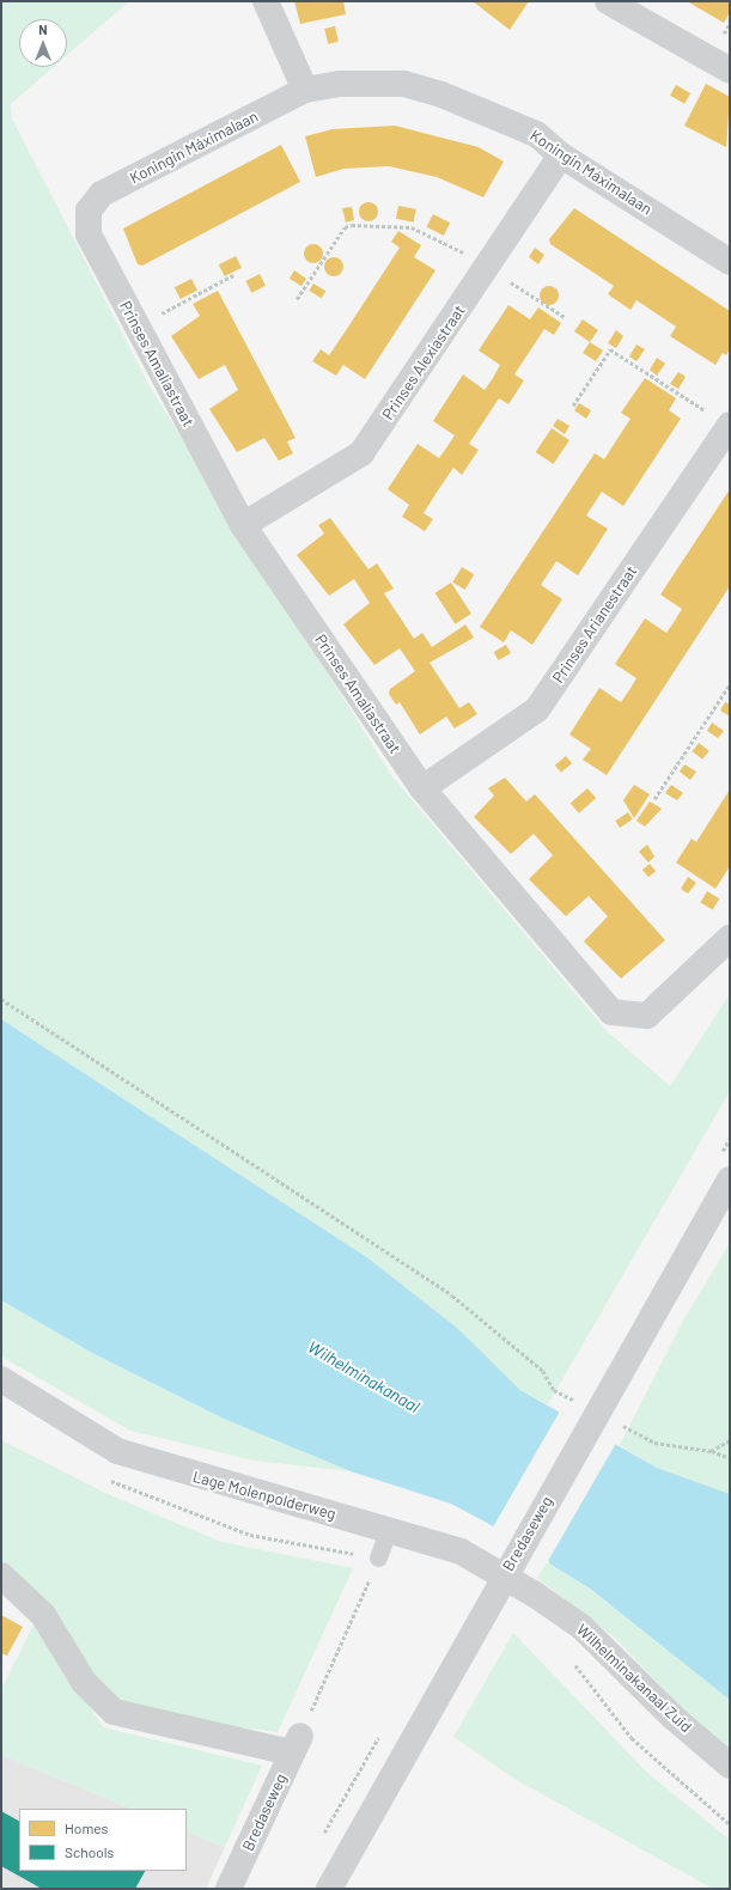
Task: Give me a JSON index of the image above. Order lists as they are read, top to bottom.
{
  "streets": {
    "street": [
      "Koningin Máximalaan",
      "Prinses Alexiastraat",
      "Prinses Amaliastraat",
      "Prinses Arianestraat",
      "Lage Molenpolderweg",
      "Bredaseweg",
      "Wilhelminakanaal Zuid"
    ]
  },
  "crossings": [
    ["Koningin Máximalaan", "Prinses Alexiastraat"],
    ["Koningin Máximalaan", "Prinses Amaliastraat"],
    ["Prinses Alexiastraat", "Prinses Amaliastraat"],
    ["Prinses Amaliastraat", "Prinses Arianestraat"],
    ["Lage Molenpolderweg", "Wilhelminakanaal Zuid"]
  ],
  "water": ["Wilhelminakanaal"],
  "legend": ["Homes", "Schools"],
  "north": "top"
}
